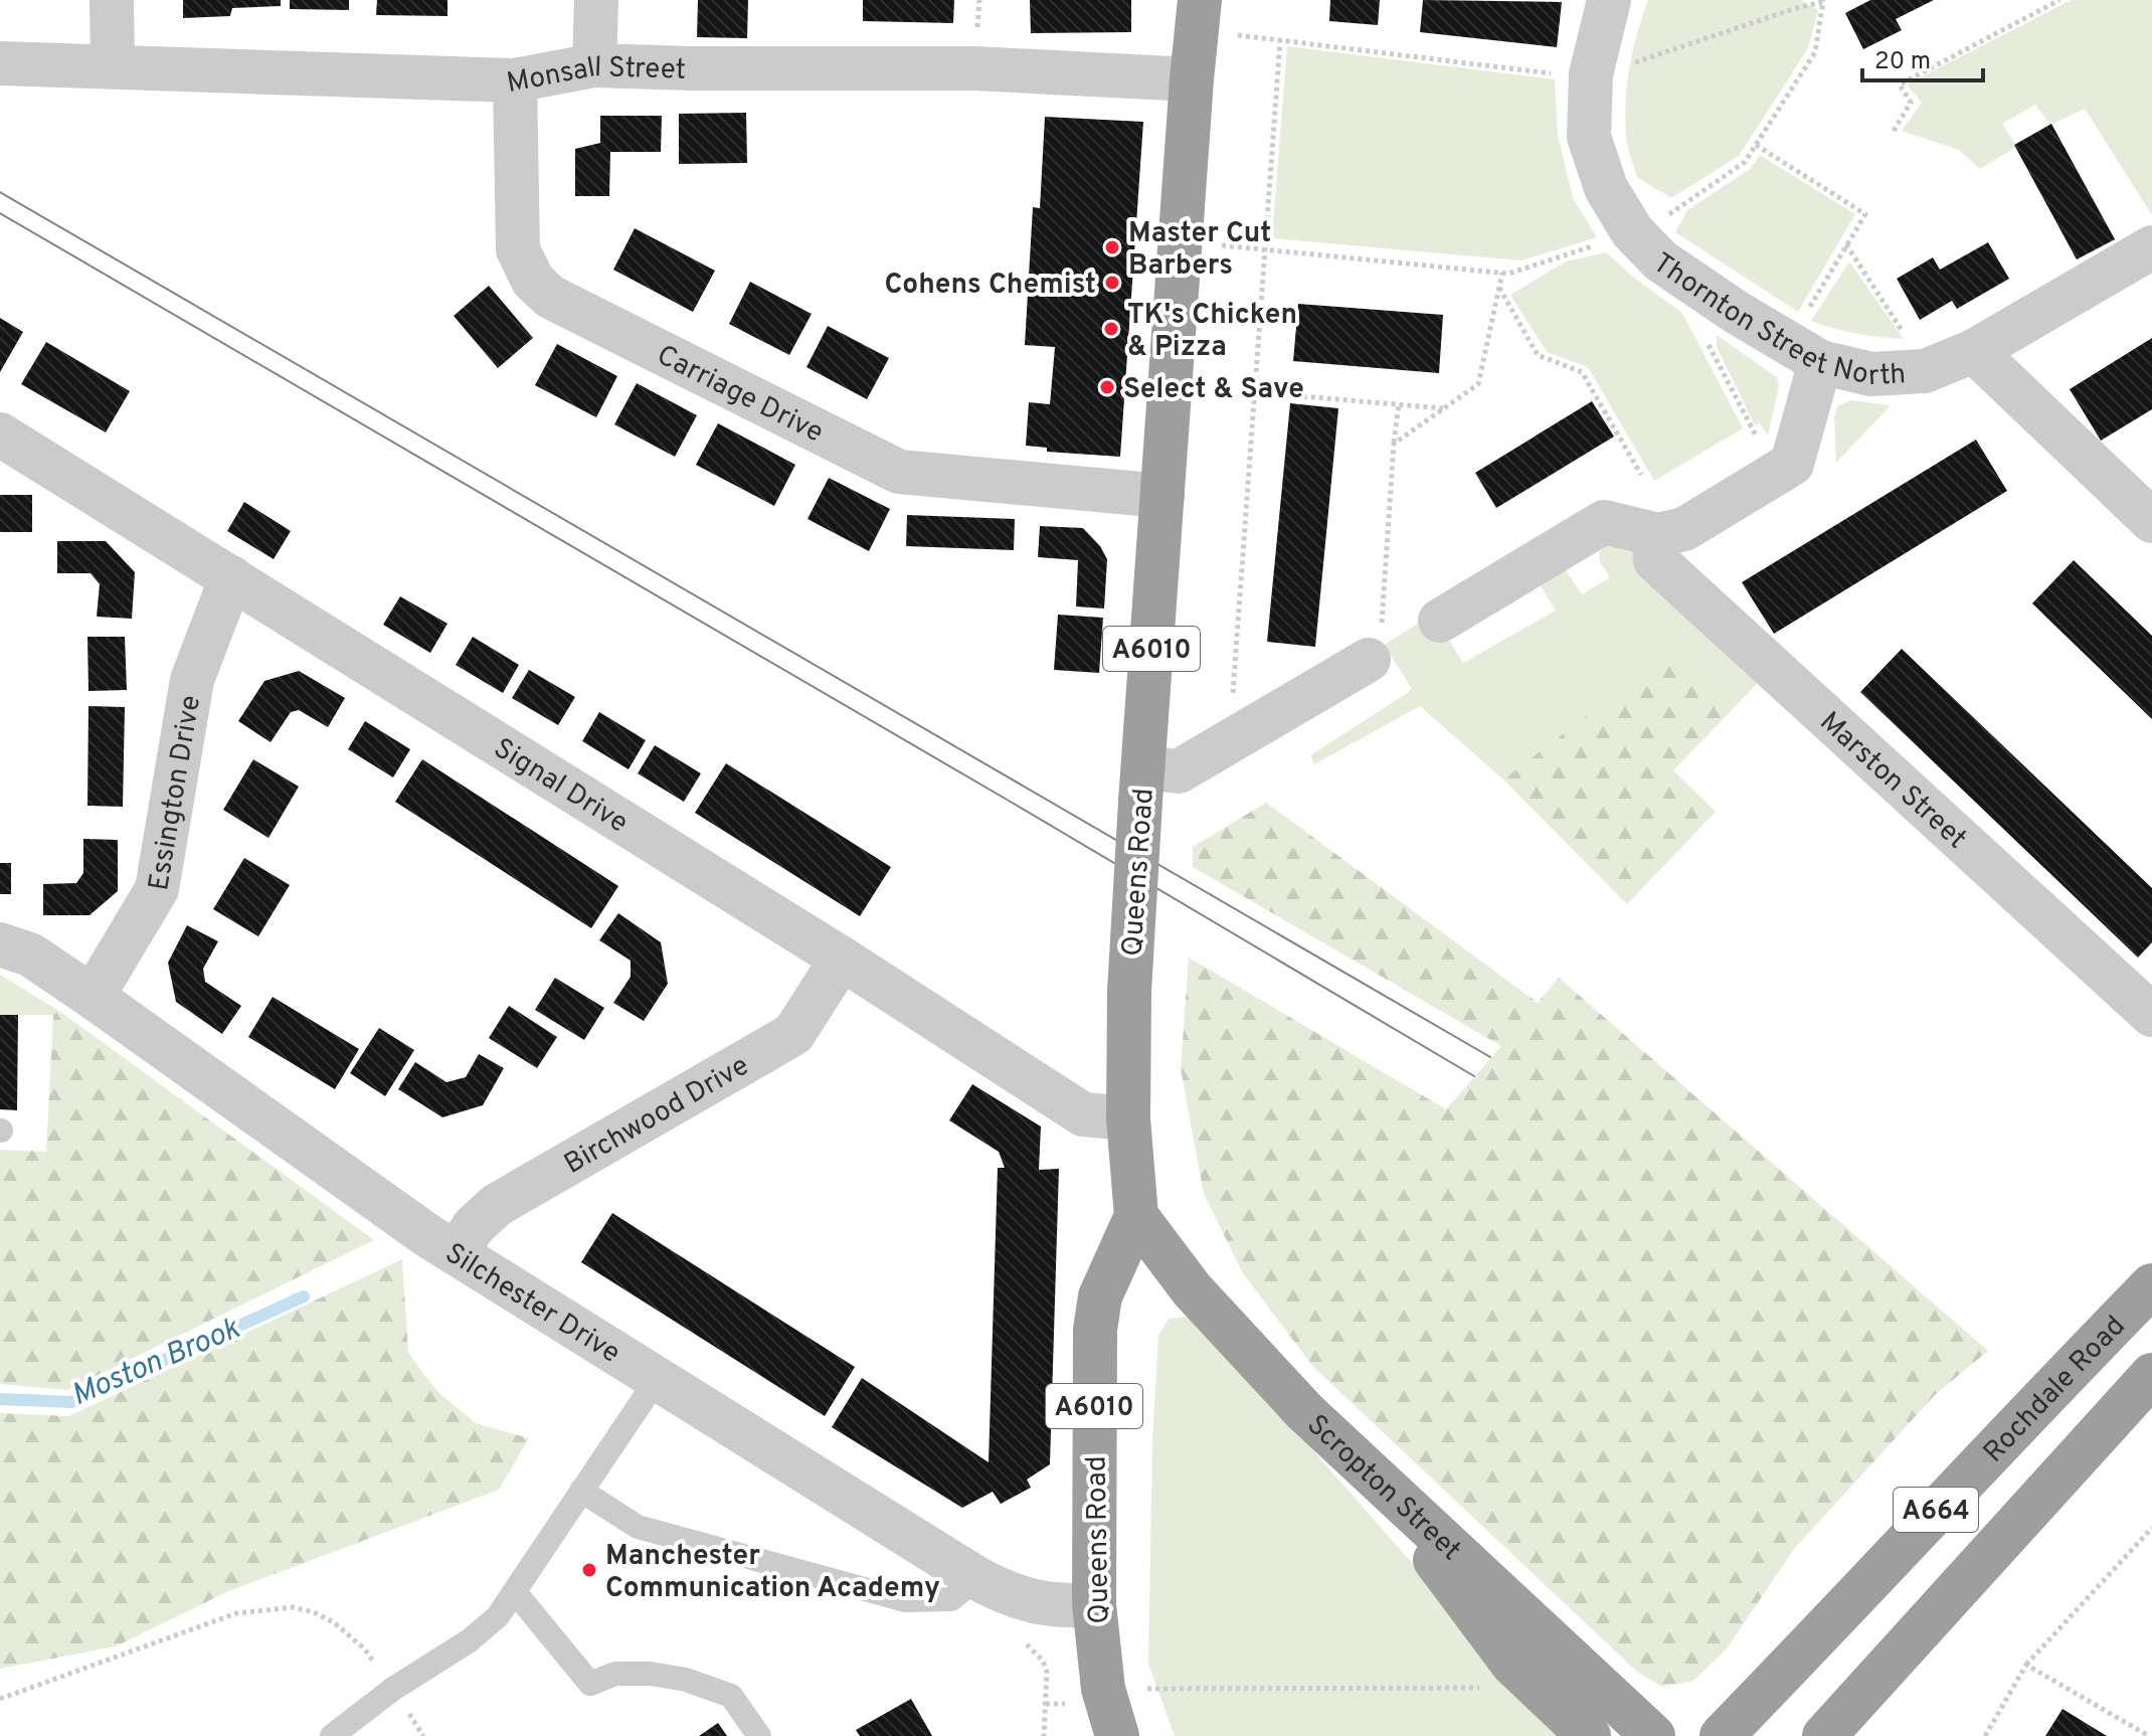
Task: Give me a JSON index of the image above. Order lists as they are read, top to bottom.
{
  "streets": {
    "highway": [
      "A6010",
      "Queens Road",
      "Rochdale Road",
      "Scropton Street",
      "A664"
    ],
    "street": [
      "Monsall Street",
      "Thornton Street North",
      "Carriage Drive",
      "Marston Street",
      "Signal Drive",
      "Essington Drive",
      "Birchwood Drive",
      "Silchester Drive"
    ]
  },
  "crossings": [
    ["Monsall Street", "Carriage Drive"],
    ["Monsall Street", "Queens Road"],
    ["Carriage Drive", "Queens Road"],
    ["Signal Drive", "Essington Drive"],
    ["Signal Drive", "Queens Road"],
    ["Signal Drive", "Birchwood Drive"],
    ["Essington Drive", "Silchester Drive"],
    ["Queens Road", "Silchester Drive"],
    ["Queens Road", "Scropton Street"],
    ["Birchwood Drive", "Silchester Drive"]
  ],
  "water": ["Moston Brook"],
  "places": [
    "Master Cut Barbers",
    "Cohens Chemist",
    "TK's Chicken & Pizza",
    "Select & Save",
    "Manchester Communication Academy"
  ],
  "scale_bar": "20 m"
}
